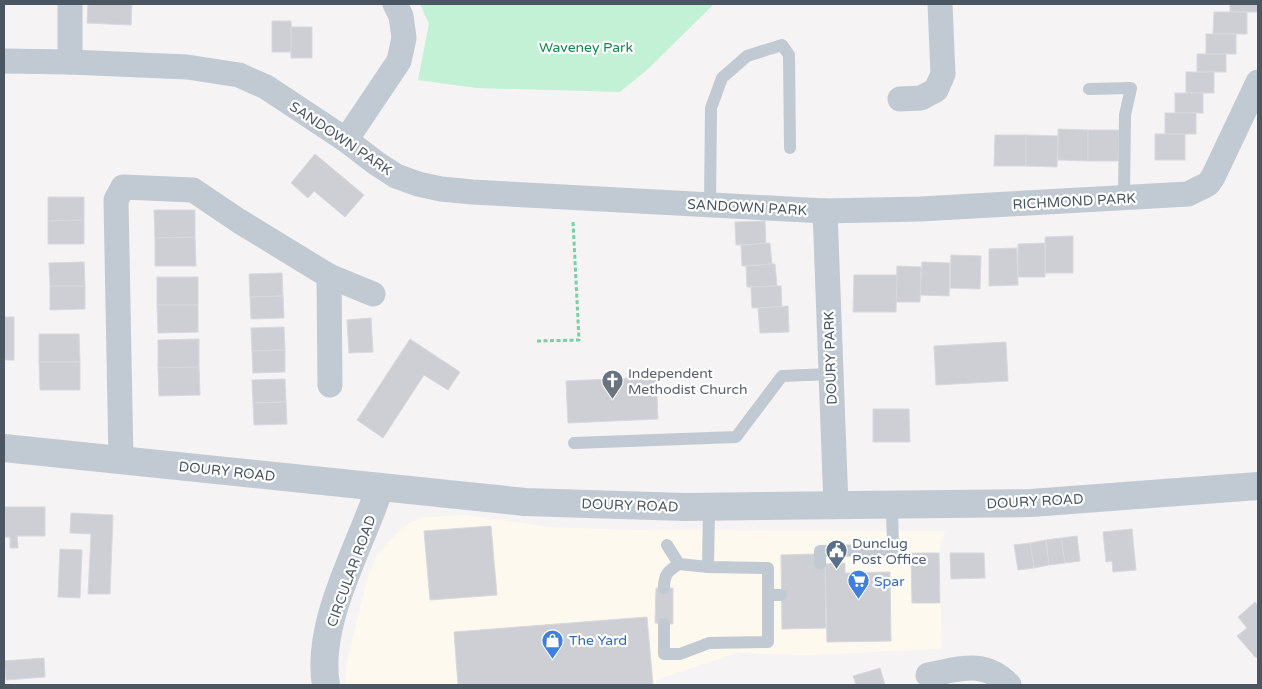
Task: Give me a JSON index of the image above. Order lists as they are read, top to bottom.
{
  "streets": {
    "street": [
      "SANDOWN PARK",
      "RICHMOND PARK",
      "DOURY PARK",
      "DOURY ROAD",
      "CIRCULAR ROAD"
    ]
  },
  "crossings": [
    ["SANDOWN PARK", "RICHMOND PARK"],
    ["SANDOWN PARK", "DOURY PARK"],
    ["RICHMOND PARK", "DOURY PARK"],
    ["DOURY PARK", "DOURY ROAD"],
    ["DOURY ROAD", "CIRCULAR ROAD"]
  ],
  "parks": ["Waveney Park"],
  "places": {
    "church": ["Independent Methodist Church"],
    "public building": ["Dunclug Post Office"],
    "supermarket": ["Spar"],
    "shop": ["The Yard"]
  }
}
